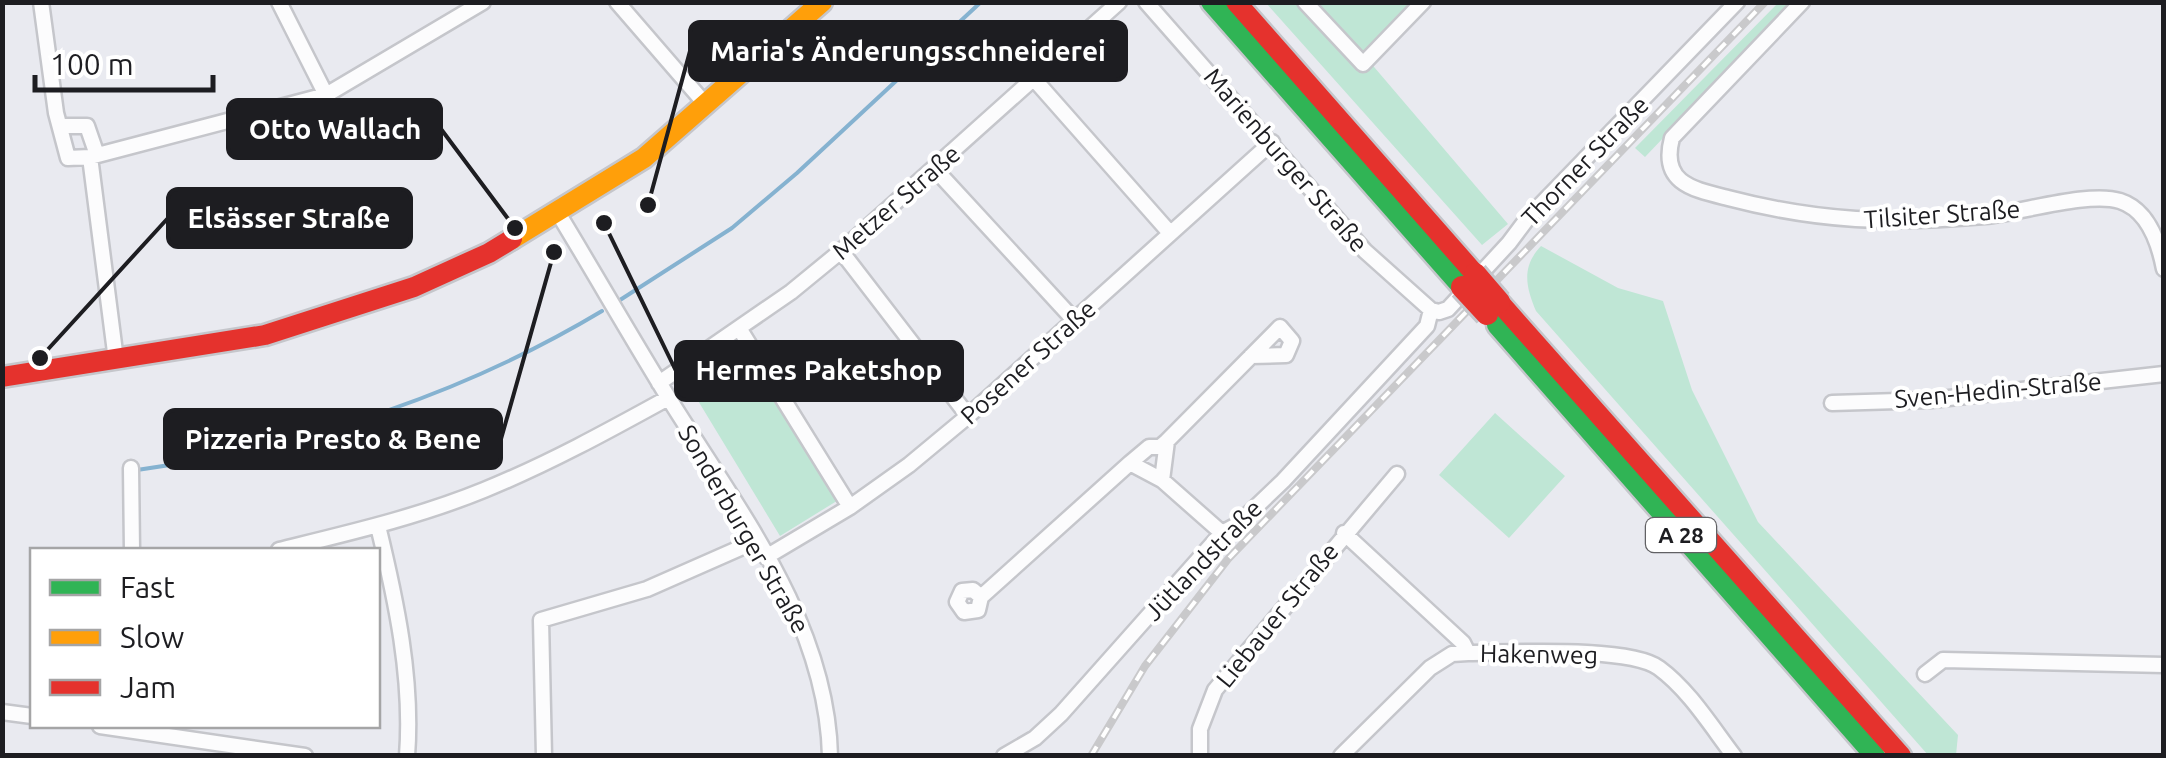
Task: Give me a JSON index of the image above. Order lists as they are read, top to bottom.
{
  "streets": {
    "main road": ["A 28"],
    "street": [
      "Marienburger Straße",
      "Thorner Straße",
      "Metzer Straße",
      "Tilsiter Straße",
      "Posener Straße",
      "Sven-Hedin-Straße",
      "Sonderburger Straße",
      "Jütlandstraße",
      "Liebauer Straße",
      "Hakenweg"
    ]
  },
  "crossings": [
    ["Marienburger Straße", "Thorner Straße"],
    ["Marienburger Straße", "Posener Straße"],
    ["Marienburger Straße", "Jütlandstraße"],
    ["Thorner Straße", "Jütlandstraße"],
    ["Metzer Straße", "Sonderburger Straße"],
    ["Posener Straße", "Sonderburger Straße"],
    ["Liebauer Straße", "Hakenweg"]
  ],
  "places": [
    "Maria's Änderungsschneiderei",
    "Hermes Paketshop",
    "Otto Wallach",
    "Pizzeria Presto & Bene",
    "Elsässer Straße"
  ],
  "legend": ["Fast", "Slow", "Jam"],
  "scale_bar": "100 m"
}
